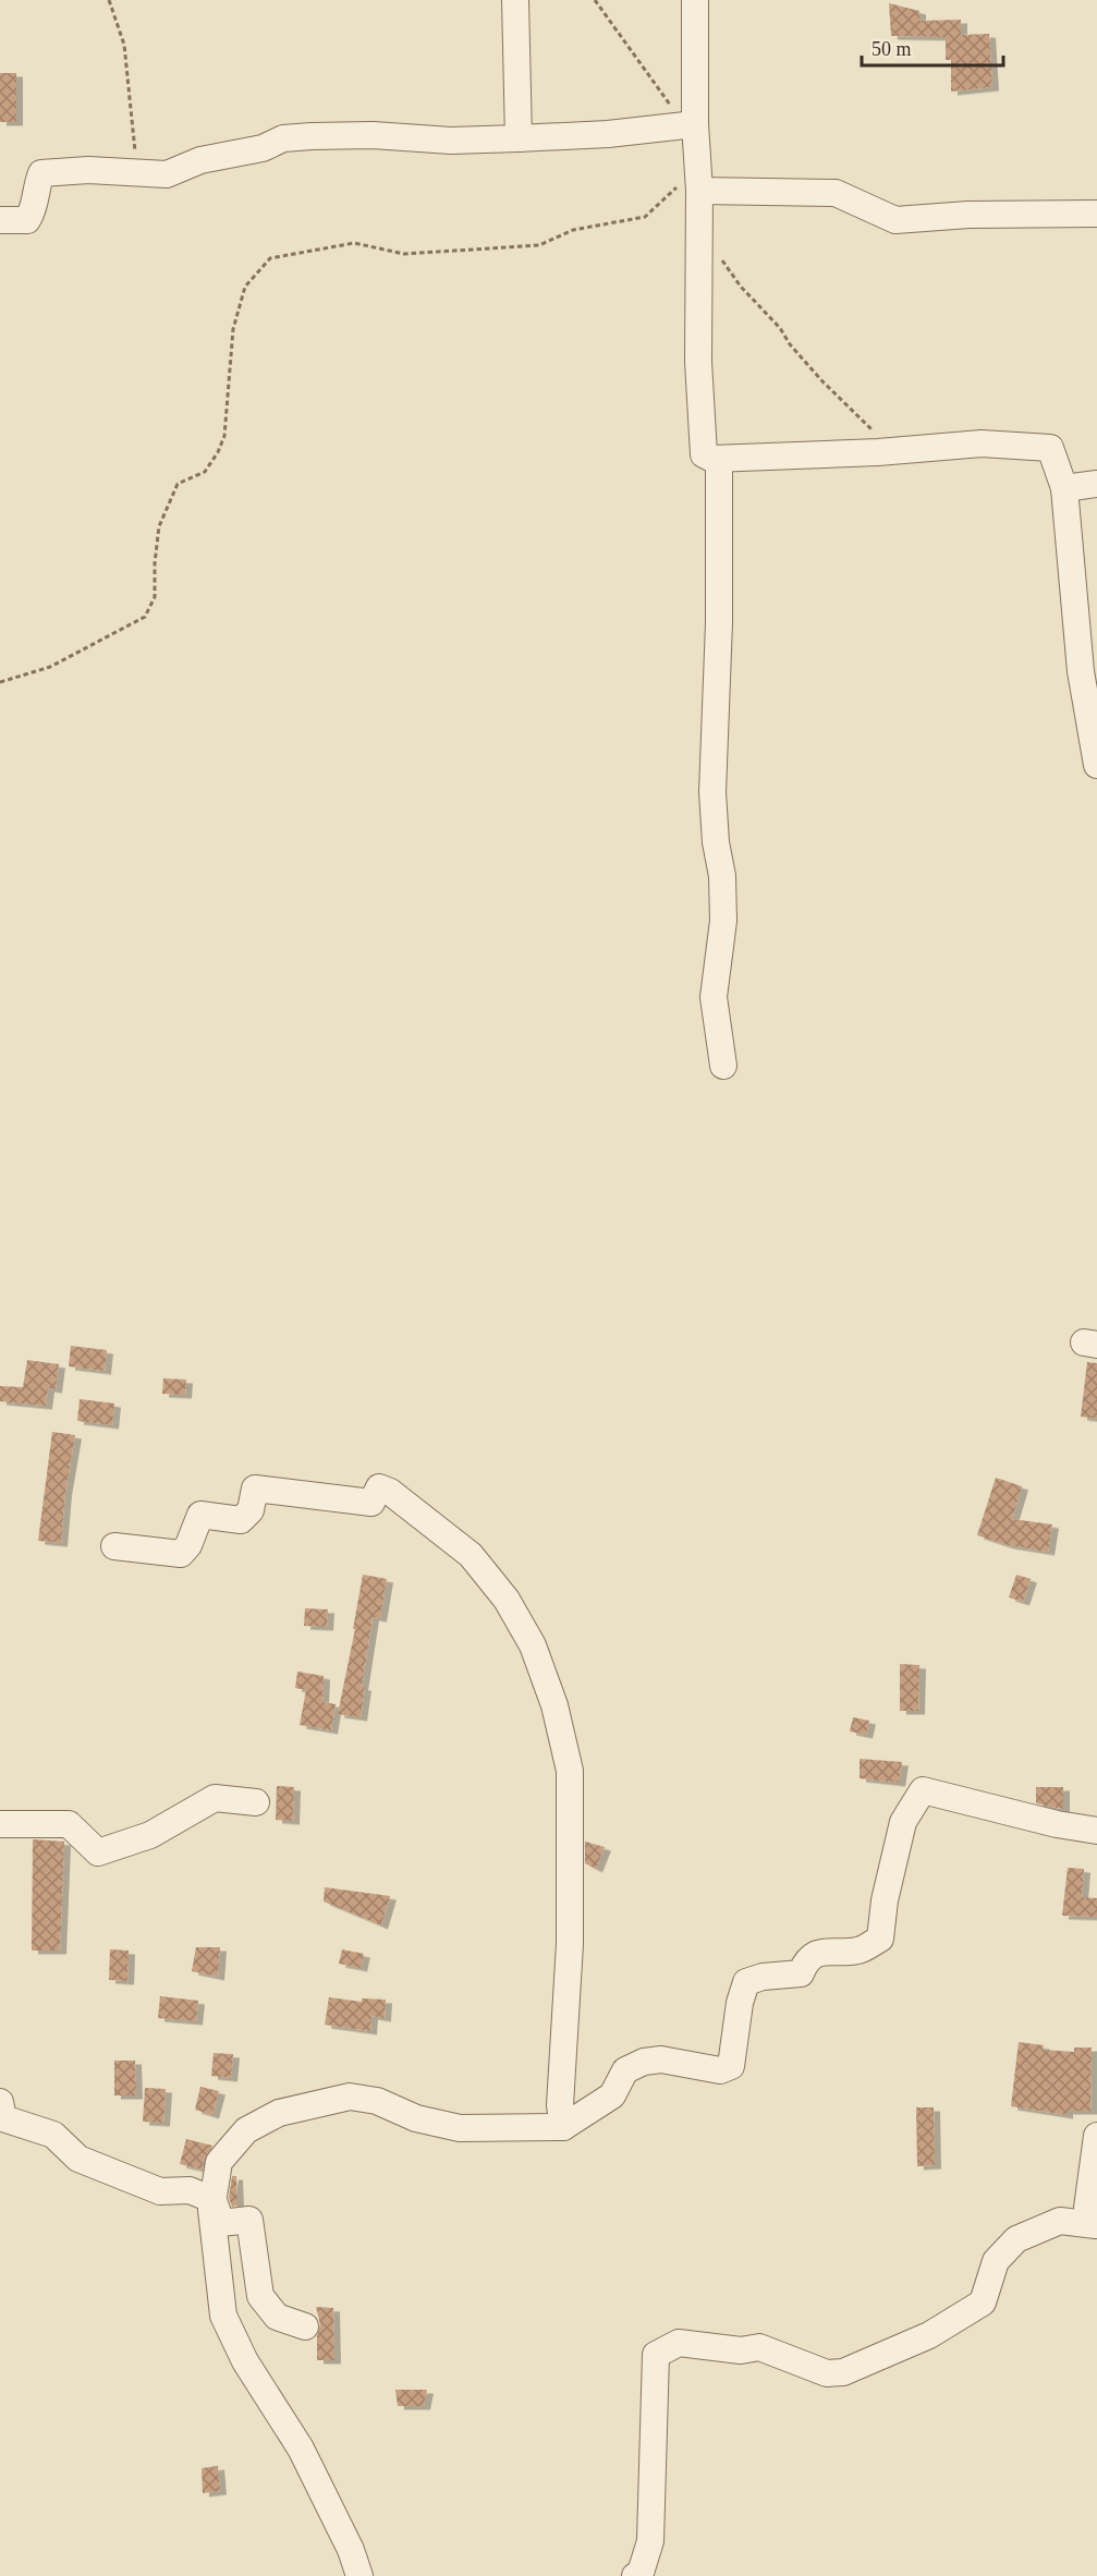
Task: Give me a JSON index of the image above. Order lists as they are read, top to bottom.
{
  "scale_bar": "50 m"
}
